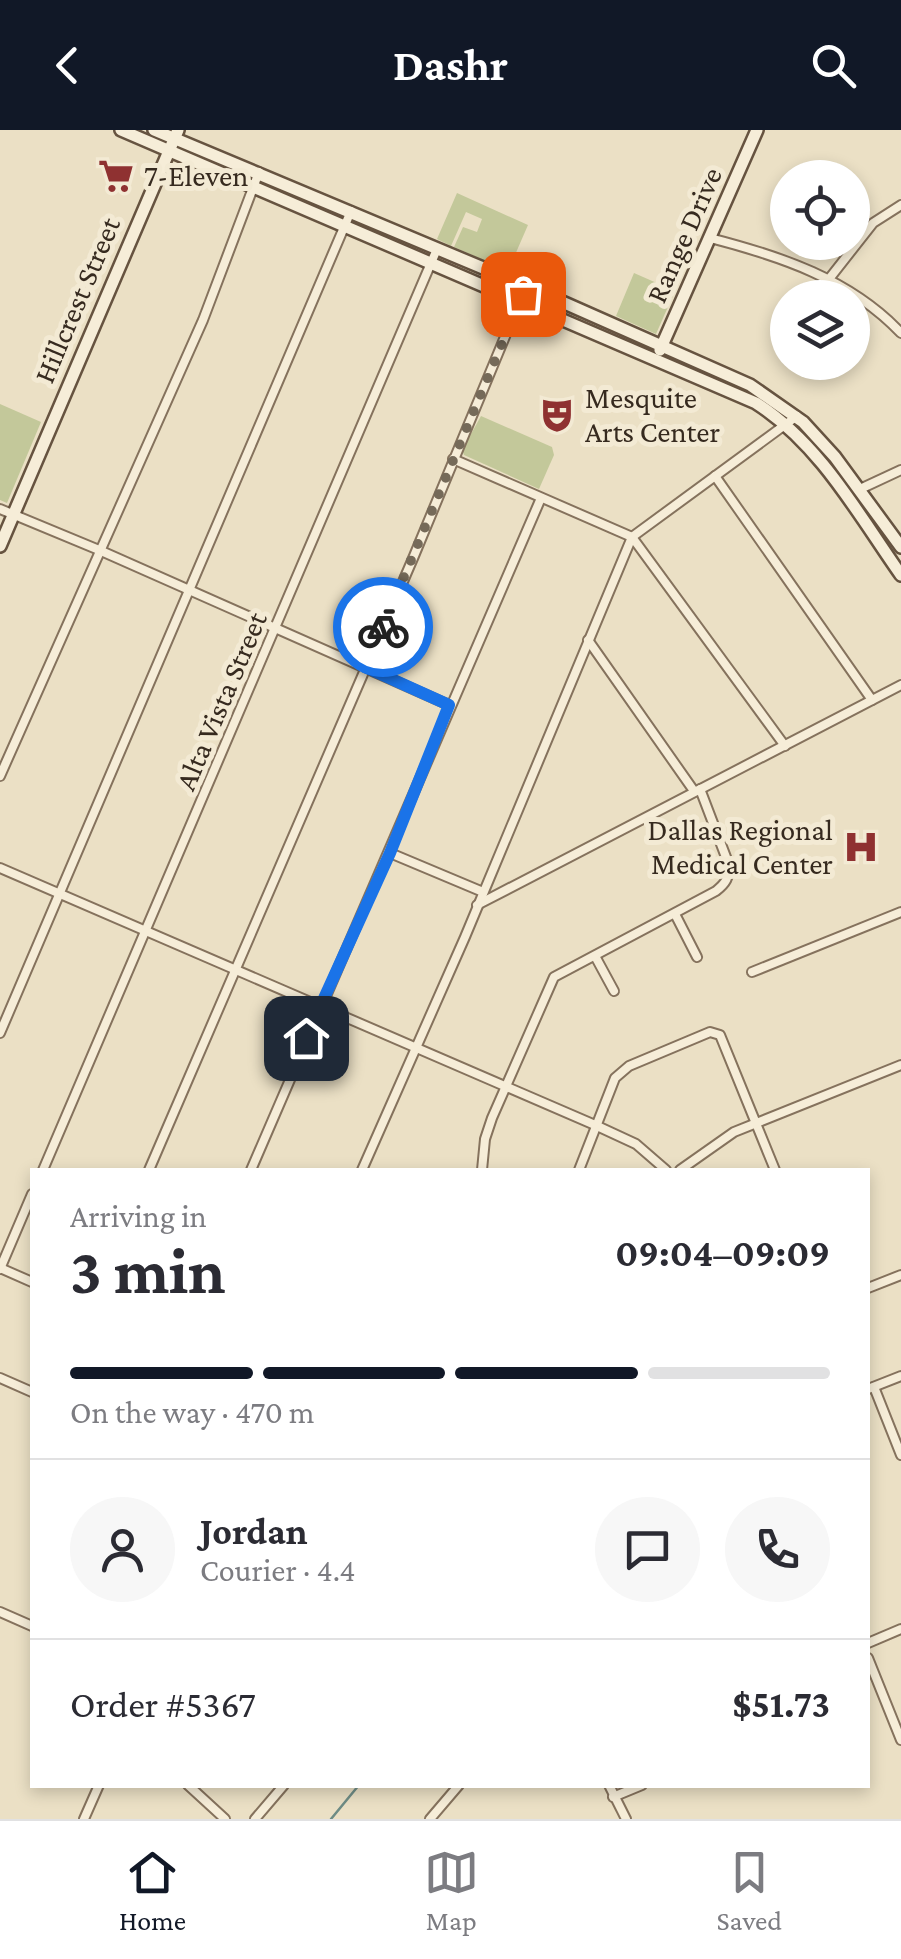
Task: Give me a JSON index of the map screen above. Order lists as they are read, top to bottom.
{
  "streets": {
    "main road": ["Range Drive", "Hillcrest Street"],
    "street": ["Alta Vista Street"]
  },
  "places": {
    "supermarket": ["7-Eleven"],
    "theatre": ["Mesquite Arts Center"],
    "hospital": ["Dallas Regional Medical Center"]
  },
  "page": {
    "header": "Dashr",
    "heading": ["3 min", "Arriving in", "09:04–09:09"],
    "panel": [
      "Jordan",
      "Courier · 4.4",
      "Order #5367",
      "$51.73"
    ],
    "bar": "On the way · 470 m",
    "tabs": ["Home", "Map", "Saved"]
  }
}
